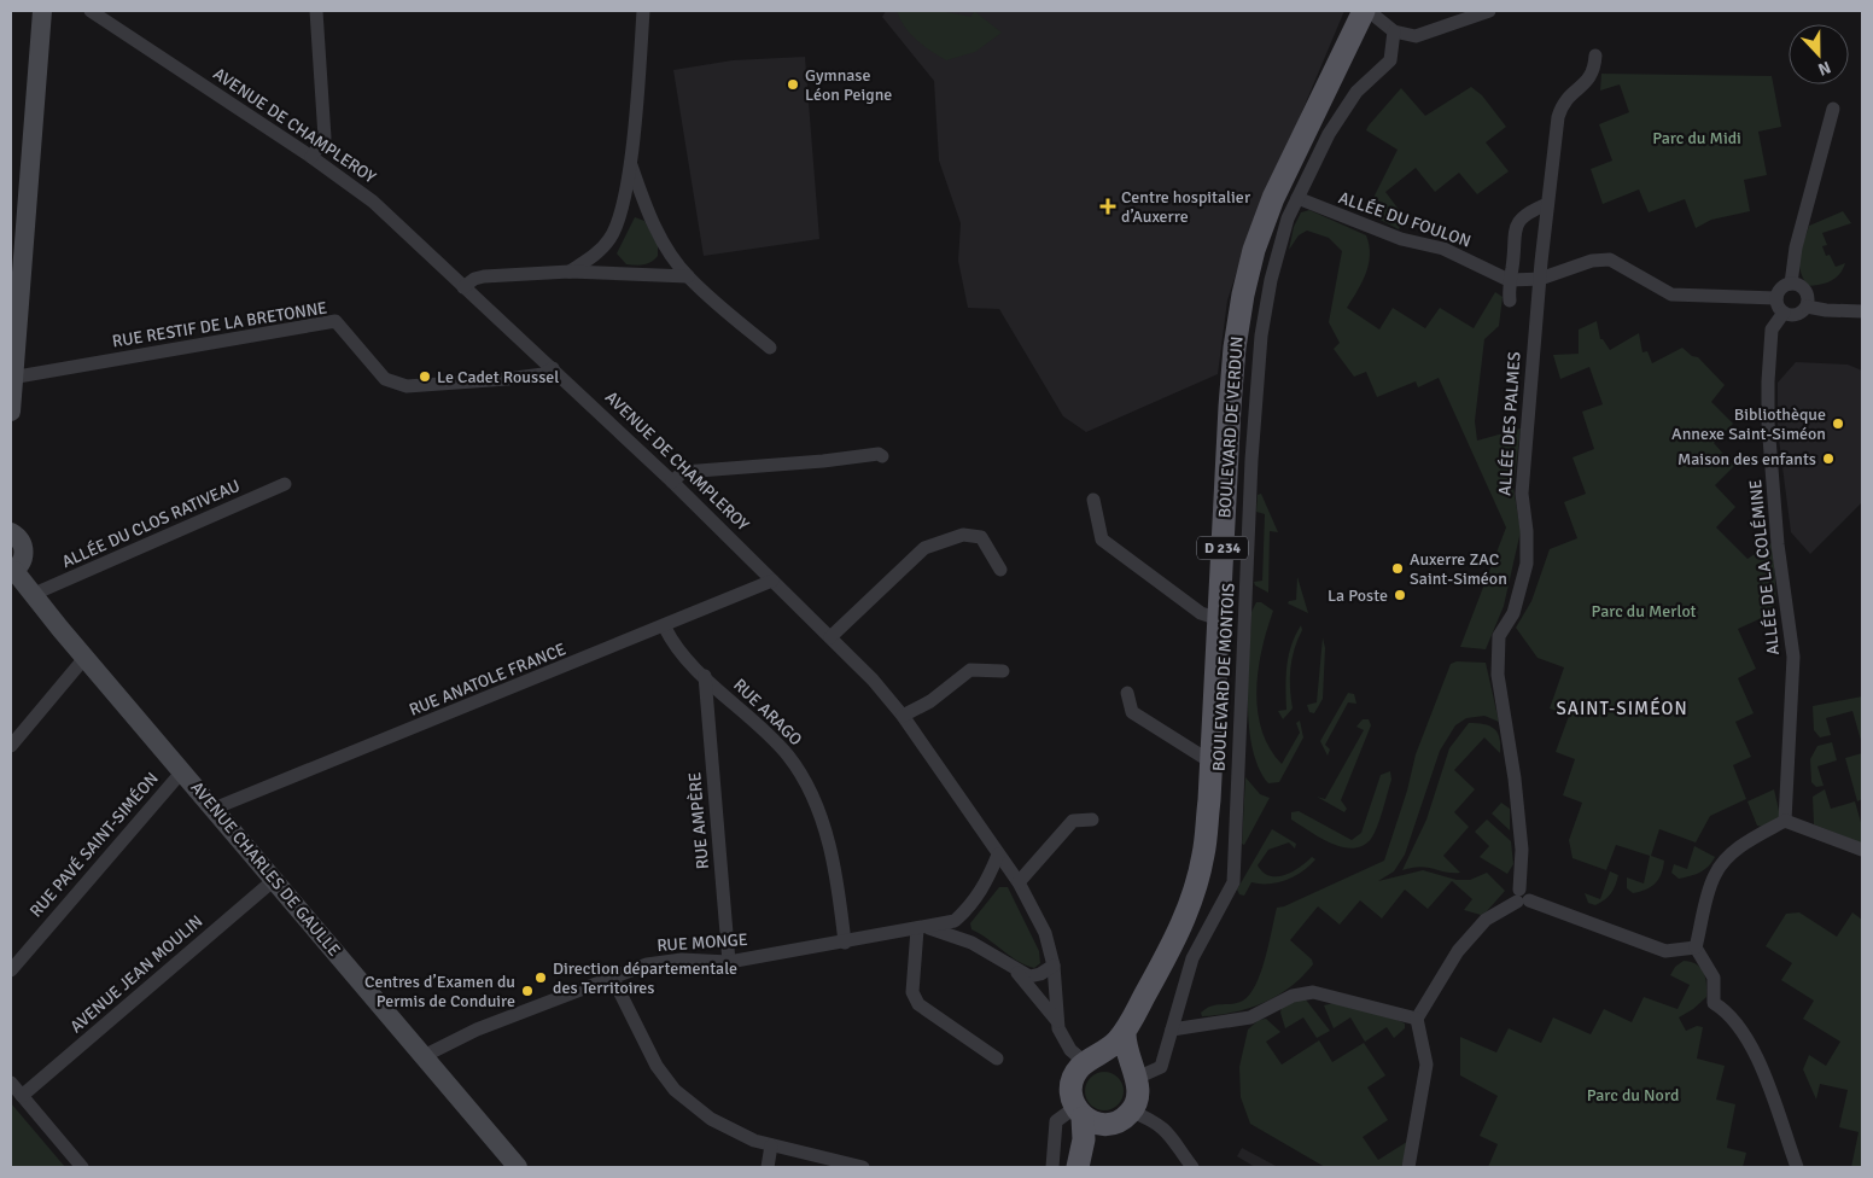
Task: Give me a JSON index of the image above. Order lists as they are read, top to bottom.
{
  "streets": {
    "main road": ["BOULEVARD DE VERDUN", "D 234", "AVENUE CHARLES DE GAULLE"],
    "street": [
      "AVENUE DE CHAMPLEROY",
      "ALLÉE DU FOULON",
      "RUE RESTIF DE LA BRETONNE",
      "ALLÉE DES PALMES",
      "ALLÉE DU CLOS RATIVEAU",
      "ALLÉE DE LA COLÉMINE",
      "BOULEVARD DE MONTOIS",
      "RUE ANATOLE FRANCE",
      "RUE ARAGO",
      "RUE AMPÈRE",
      "RUE PAVÉ SAINT-SIMÉON",
      "RUE MONGE",
      "AVENUE JEAN MOULIN"
    ]
  },
  "crossings": [
    ["AVENUE DE CHAMPLEROY", "RUE RESTIF DE LA BRETONNE"],
    ["AVENUE DE CHAMPLEROY", "D 234"],
    ["AVENUE DE CHAMPLEROY", "BOULEVARD DE MONTOIS"],
    ["AVENUE DE CHAMPLEROY", "RUE ANATOLE FRANCE"],
    ["AVENUE DE CHAMPLEROY", "RUE MONGE"],
    ["ALLÉE DU FOULON", "ALLÉE DES PALMES"],
    ["ALLÉE DU FOULON", "ALLÉE DE LA COLÉMINE"],
    ["ALLÉE DU FOULON", "BOULEVARD DE MONTOIS"],
    ["BOULEVARD DE VERDUN", "D 234"],
    ["ALLÉE DU CLOS RATIVEAU", "AVENUE CHARLES DE GAULLE"],
    ["D 234", "BOULEVARD DE MONTOIS"],
    ["RUE ANATOLE FRANCE", "RUE ARAGO"],
    ["RUE ANATOLE FRANCE", "AVENUE CHARLES DE GAULLE"],
    ["RUE ARAGO", "RUE AMPÈRE"],
    ["RUE ARAGO", "RUE MONGE"],
    ["RUE AMPÈRE", "RUE MONGE"],
    ["RUE PAVÉ SAINT-SIMÉON", "AVENUE CHARLES DE GAULLE"],
    ["AVENUE CHARLES DE GAULLE", "RUE MONGE"],
    ["AVENUE CHARLES DE GAULLE", "AVENUE JEAN MOULIN"]
  ],
  "districts": ["SAINT-SIMÉON"],
  "parks": ["Parc du Midi", "Parc du Merlot", "Parc du Nord"],
  "places": {
    "other": [
      "Gymnase Léon Peigne",
      "Le Cadet Roussel",
      "Bibliothèque Annexe Saint-Siméon",
      "Maison des enfants",
      "Auxerre ZAC Saint-Siméon",
      "La Poste",
      "Direction départementale des Territoires",
      "Centres d’Examen du Permis de Conduire"
    ],
    "health": ["Centre hospitalier d’Auxerre"]
  },
  "north": "bottom"
}
